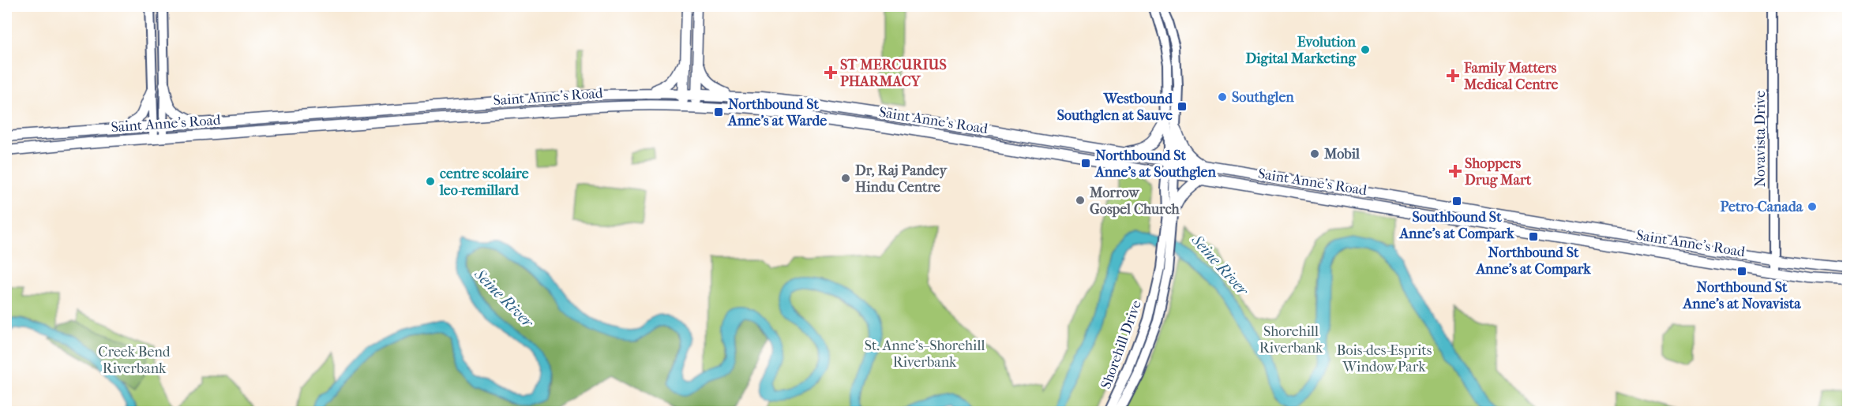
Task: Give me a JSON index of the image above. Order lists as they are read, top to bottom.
{
  "streets": {
    "main road": ["Saint Anne's Road"],
    "street": ["Novavista Drive", "Shorehill Drive"]
  },
  "crossings": [
    ["Saint Anne's Road", "Novavista Drive"],
    ["Saint Anne's Road", "Shorehill Drive"]
  ],
  "water": ["Seine River"],
  "parks": [
    "Shorehill Riverbank",
    "St. Anne’s–Shorehill Riverbank",
    "Bois-des-Esprits Window Park",
    "Creek Bend Riverbank"
  ],
  "places": {
    "other": [
      "Evolution Digital Marketing",
      "Southglen",
      "Mobil",
      "Dr, Raj Pandey Hindu Centre",
      "centre scolaire leo-remillard",
      "Morrow Gospel Church",
      "Petro-Canada"
    ],
    "health": ["ST MERCURIUS PHARMACY", "Family Matters Medical Centre", "Shoppers Drug Mart"],
    "transit": [
      "Westbound Southglen at Sauve",
      "Northbound St Anne's at Warde",
      "Northbound St Anne's at Southglen",
      "Southbound St Anne's at Compark",
      "Northbound St Anne's at Compark",
      "Northbound St Anne's at Novavista"
    ]
  }
}
